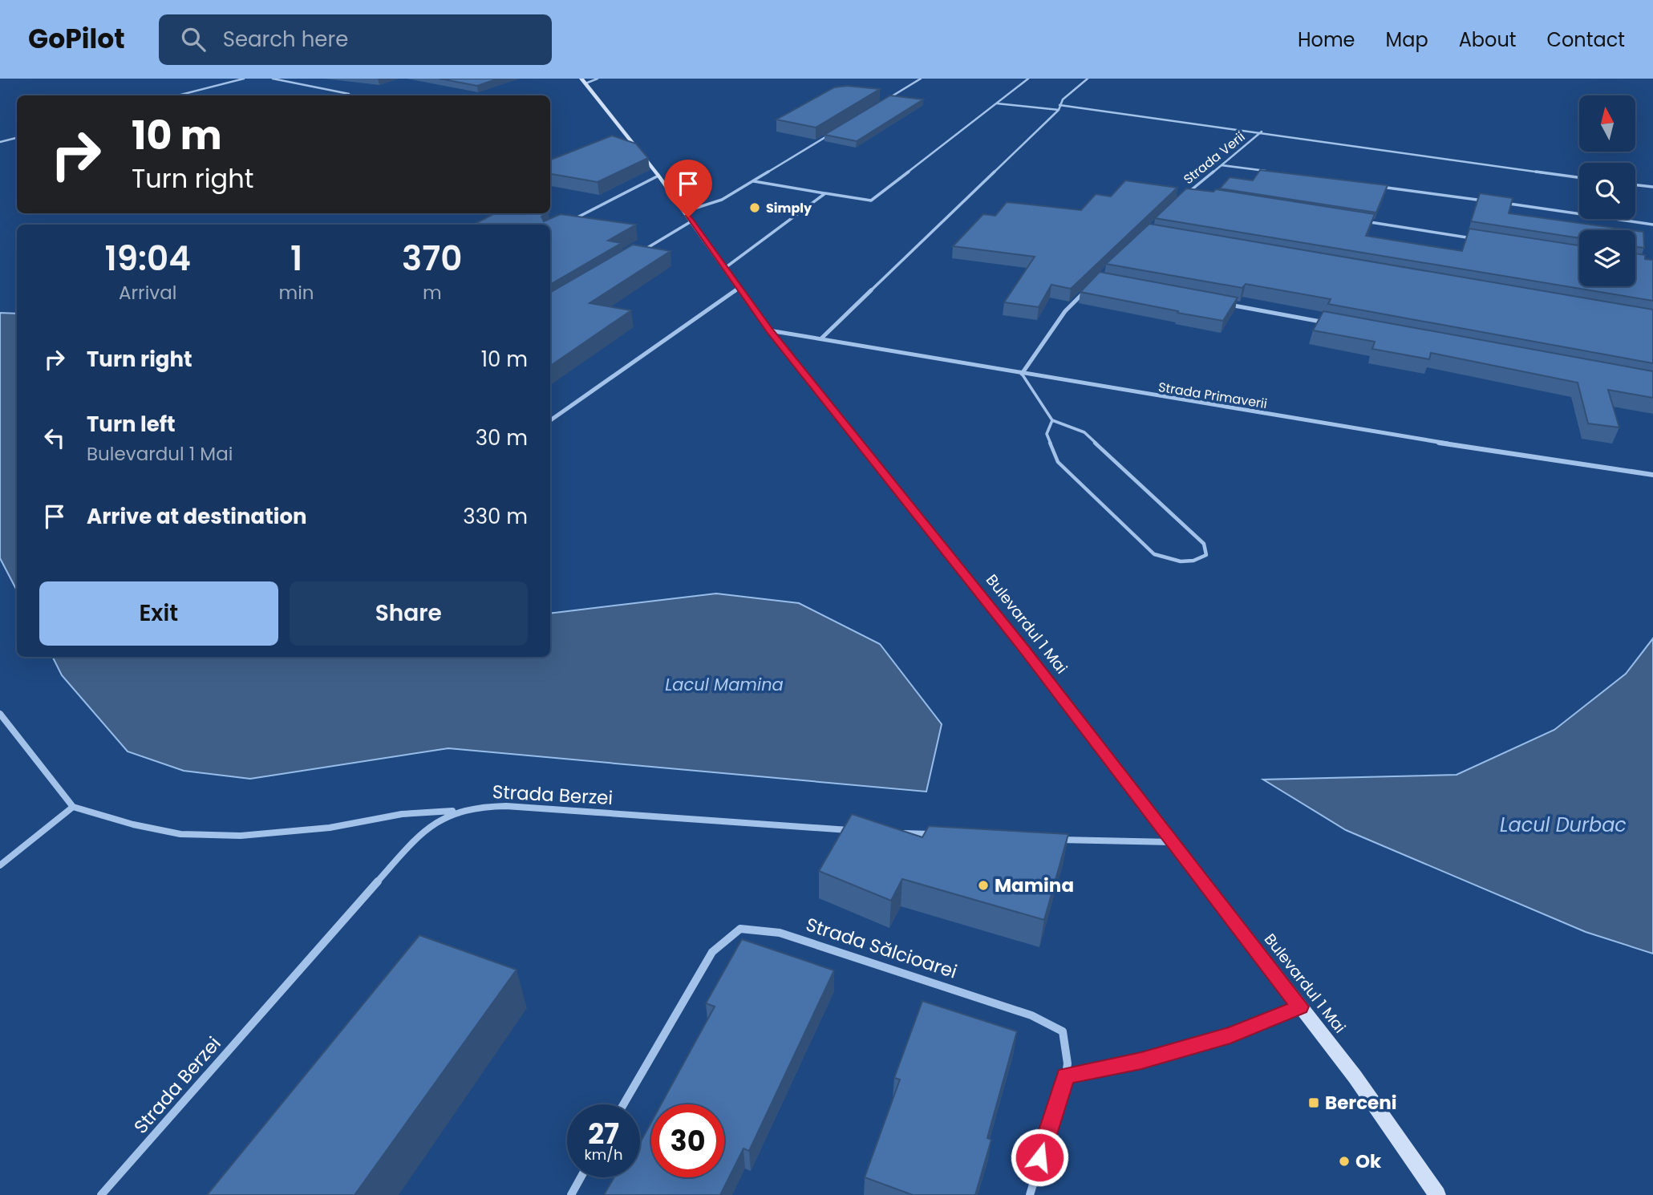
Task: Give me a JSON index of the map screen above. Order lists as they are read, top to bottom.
{
  "streets": {
    "main road": ["Bulevardul 1 Mai"],
    "street": [
      "Strada Verii",
      "Strada Primaverii",
      "Strada Berzei",
      "Strada Sălcioarei"
    ]
  },
  "crossings": [
    ["Strada Primaverii", "Bulevardul 1 Mai"]
  ],
  "water": ["Lacul Mamina", "Lacul Durbac"],
  "places": {
    "other": ["Simply", "Mamina", "Ok"],
    "transit": ["Berceni"]
  },
  "north": "top",
  "page": {
    "header": "GoPilot",
    "search": "Search here",
    "nav": [
      "Home",
      "Map",
      "About",
      "Contact"
    ],
    "turn": ["10 m", "Turn right"],
    "eta": [
      "19:04",
      "Arrival",
      "1",
      "min",
      "370",
      "m"
    ],
    "list": [
      {
        "name": "Turn right",
        "value": "10 m"
      },
      {
        "name": "Turn left",
        "note": "Bulevardul 1 Mai",
        "value": "30 m"
      },
      {
        "name": "Arrive at destination",
        "value": "330 m"
      }
    ],
    "buttons": ["Exit", "Share"],
    "speed": "27 km/h",
    "limit": "30"
  }
}
